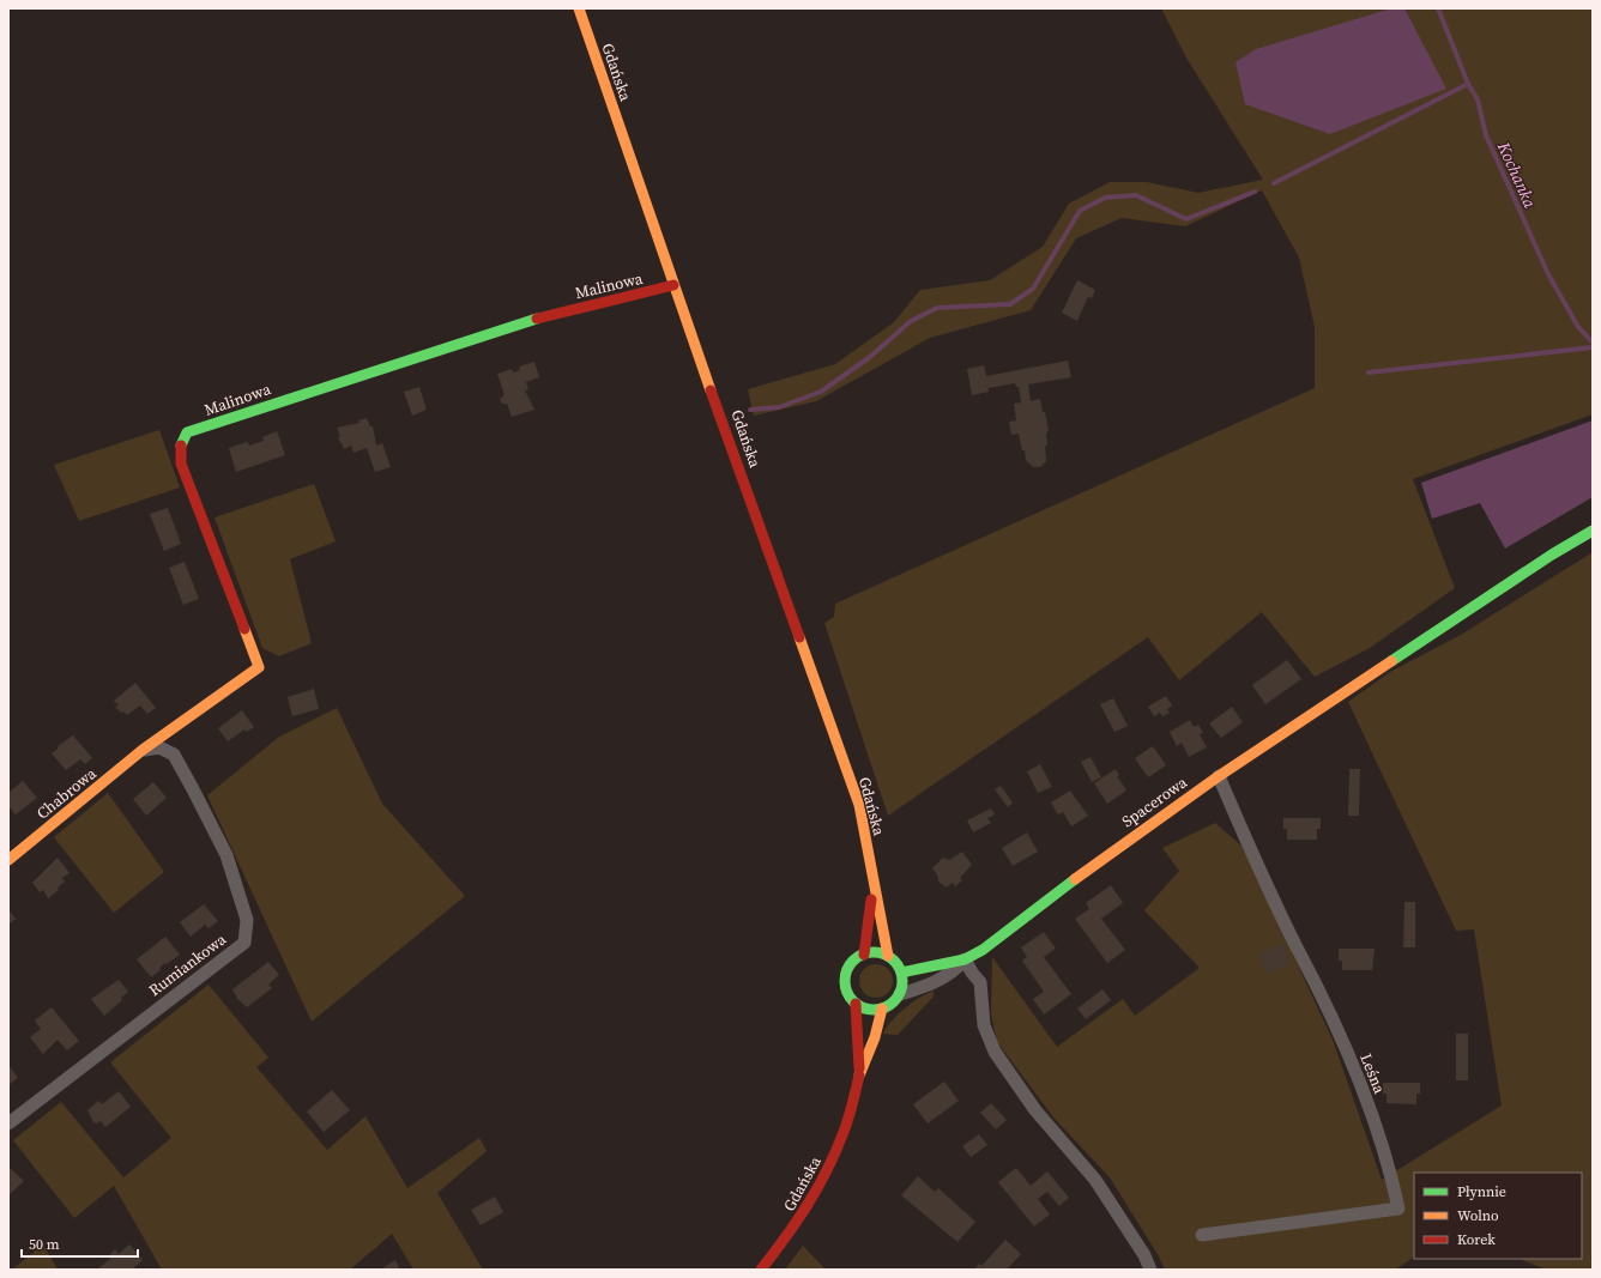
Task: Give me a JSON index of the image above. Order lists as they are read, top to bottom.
{
  "streets": {
    "street": [
      "Gdańska",
      "Malinowa",
      "Chabrowa",
      "Spacerowa",
      "Rumiankowa",
      "Leśna"
    ]
  },
  "crossings": [
    ["Gdańska", "Malinowa"],
    ["Gdańska", "Spacerowa"],
    ["Malinowa", "Chabrowa"],
    ["Malinowa", "Rumiankowa"],
    ["Chabrowa", "Rumiankowa"],
    ["Spacerowa", "Leśna"]
  ],
  "water": ["Kochanka"],
  "legend": ["Płynnie", "Wolno", "Korek"],
  "scale_bar": "50 m"
}
